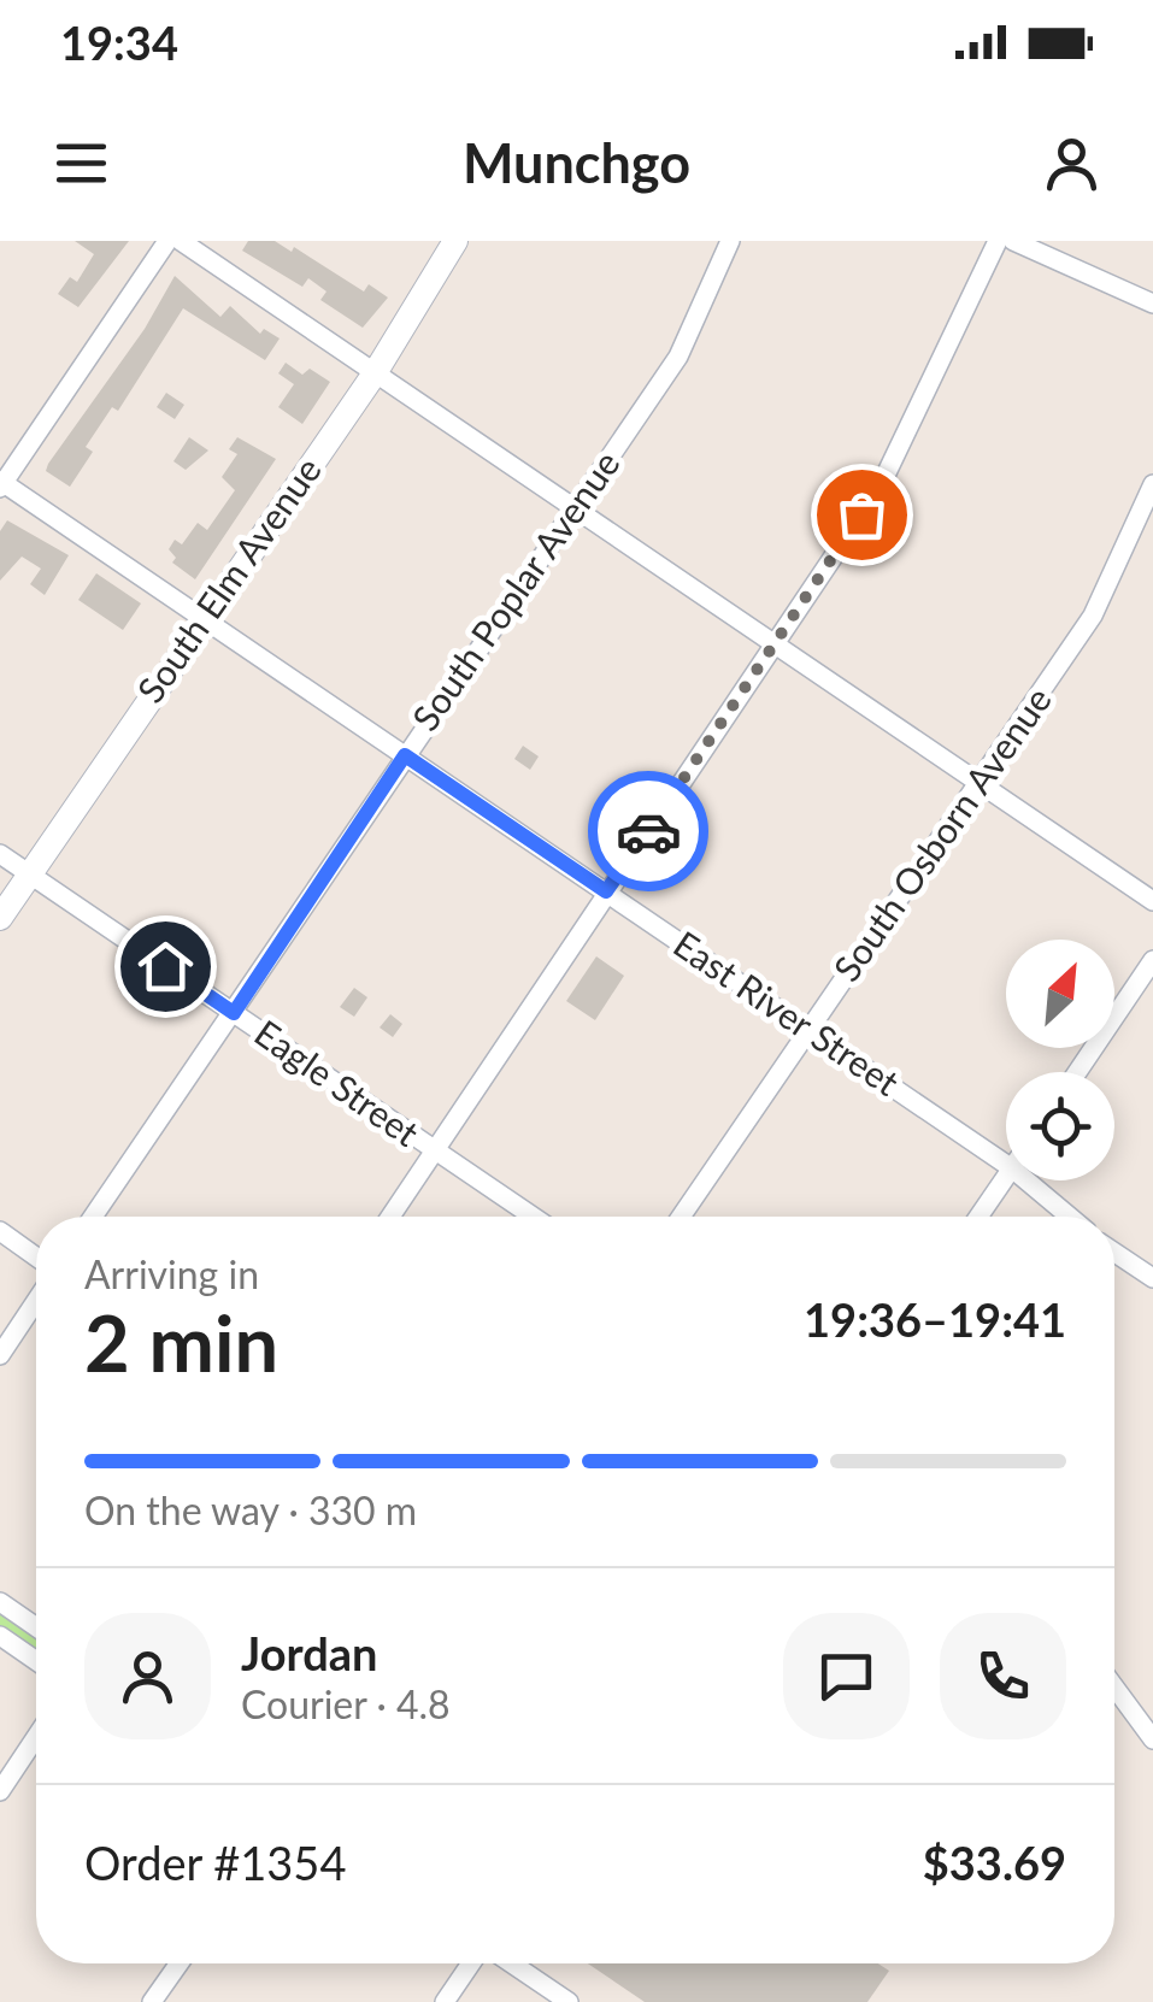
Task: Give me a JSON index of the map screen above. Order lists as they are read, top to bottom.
{
  "streets": {
    "street": [
      "South Elm Avenue",
      "South Poplar Avenue",
      "South Osborn Avenue",
      "East River Street",
      "Eagle Street"
    ]
  },
  "crossings": [
    ["South Elm Avenue", "East River Street"],
    ["South Elm Avenue", "Eagle Street"],
    ["South Poplar Avenue", "East River Street"],
    ["South Poplar Avenue", "Eagle Street"],
    ["South Osborn Avenue", "East River Street"]
  ],
  "north": "top right",
  "page": {
    "status": "19:34",
    "header": "Munchgo",
    "heading": ["2 min", "Arriving in", "19:36–19:41"],
    "panel": [
      "Jordan",
      "Courier · 4.8",
      "Order #1354",
      "$33.69"
    ],
    "bar": "On the way · 330 m"
  }
}
